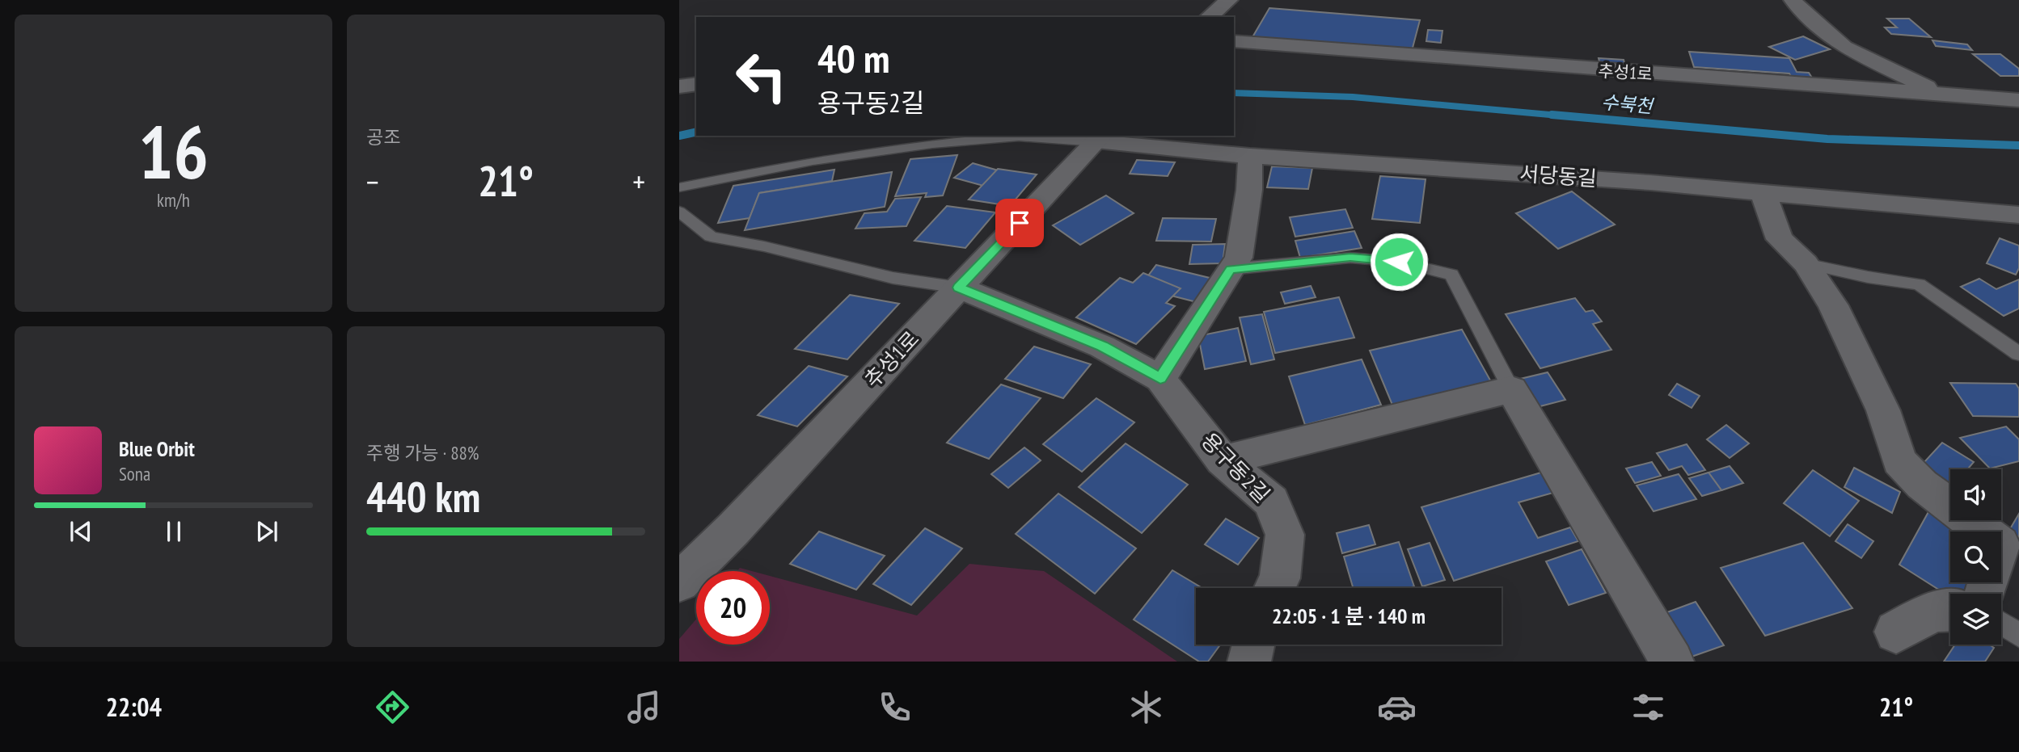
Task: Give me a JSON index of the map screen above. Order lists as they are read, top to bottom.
{
  "streets": {
    "street": ["추성1로", "서당동길", "용구동2길"]
  },
  "crossings": [
    ["추성1로", "서당동길"],
    ["추성1로", "용구동2길"]
  ],
  "water": ["수북천"],
  "page": {
    "tile": [
      ["16", "km/h"],
      "공조",
      ["주행 가능 · 88%", "440 km"]
    ],
    "turn": ["40 m", "용구동2길"],
    "heat": ["−", "21°", "+"],
    "song": ["Blue Orbit", "Sona"],
    "limit": "20",
    "trip": "22:05 · 1 분 · 140 m",
    "tabs": ["22:04", "21°"]
  }
}
